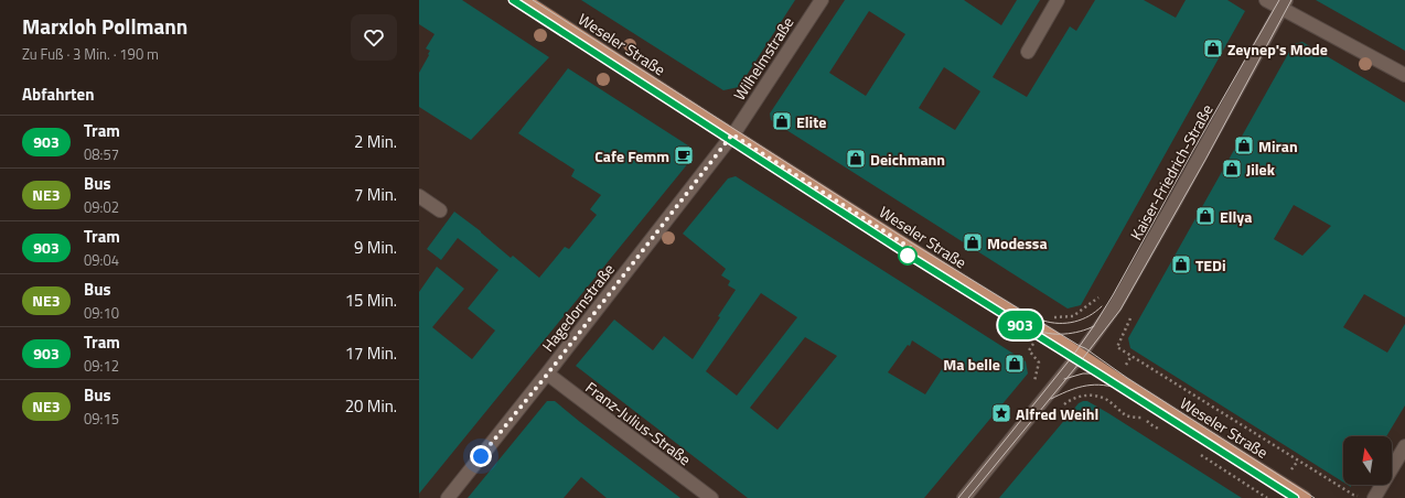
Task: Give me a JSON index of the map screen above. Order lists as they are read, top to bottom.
{
  "streets": {
    "main road": ["Weseler Straße"],
    "street": [
      "Wilhelmstraße",
      "Kaiser-Friedrich-Straße",
      "Hagedornstraße",
      "Franz-Julius-Straße"
    ]
  },
  "crossings": [
    ["Weseler Straße", "Wilhelmstraße"],
    ["Weseler Straße", "Kaiser-Friedrich-Straße"],
    ["Weseler Straße", "Hagedornstraße"],
    ["Wilhelmstraße", "Hagedornstraße"],
    ["Hagedornstraße", "Franz-Julius-Straße"]
  ],
  "places": {
    "shop": [
      "Zeynep's Mode",
      "Elite",
      "Miran",
      "Deichmann",
      "Jilek",
      "Ellya",
      "Modessa",
      "TEDi",
      "Ma belle"
    ],
    "cafe": ["Cafe Femm"],
    "place": ["Alfred Weihl"]
  },
  "lines": ["tram line 903"],
  "north": "top",
  "page": {
    "heading": [
      ["Marxloh Pollmann", "Zu Fuß · 3 Min. · 190 m"],
      "Abfahrten"
    ],
    "on_map": "903",
    "list": [
      {
        "mark": "903",
        "name": "Tram",
        "note": "08:57",
        "value": "2 Min."
      },
      {
        "mark": "NE3",
        "name": "Bus",
        "note": "09:02",
        "value": "7 Min."
      },
      {
        "mark": "903",
        "name": "Tram",
        "note": "09:04",
        "value": "9 Min."
      },
      {
        "mark": "NE3",
        "name": "Bus",
        "note": "09:10",
        "value": "15 Min."
      },
      {
        "mark": "903",
        "name": "Tram",
        "note": "09:12",
        "value": "17 Min."
      },
      {
        "mark": "NE3",
        "name": "Bus",
        "note": "09:15",
        "value": "20 Min."
      }
    ]
  }
}
